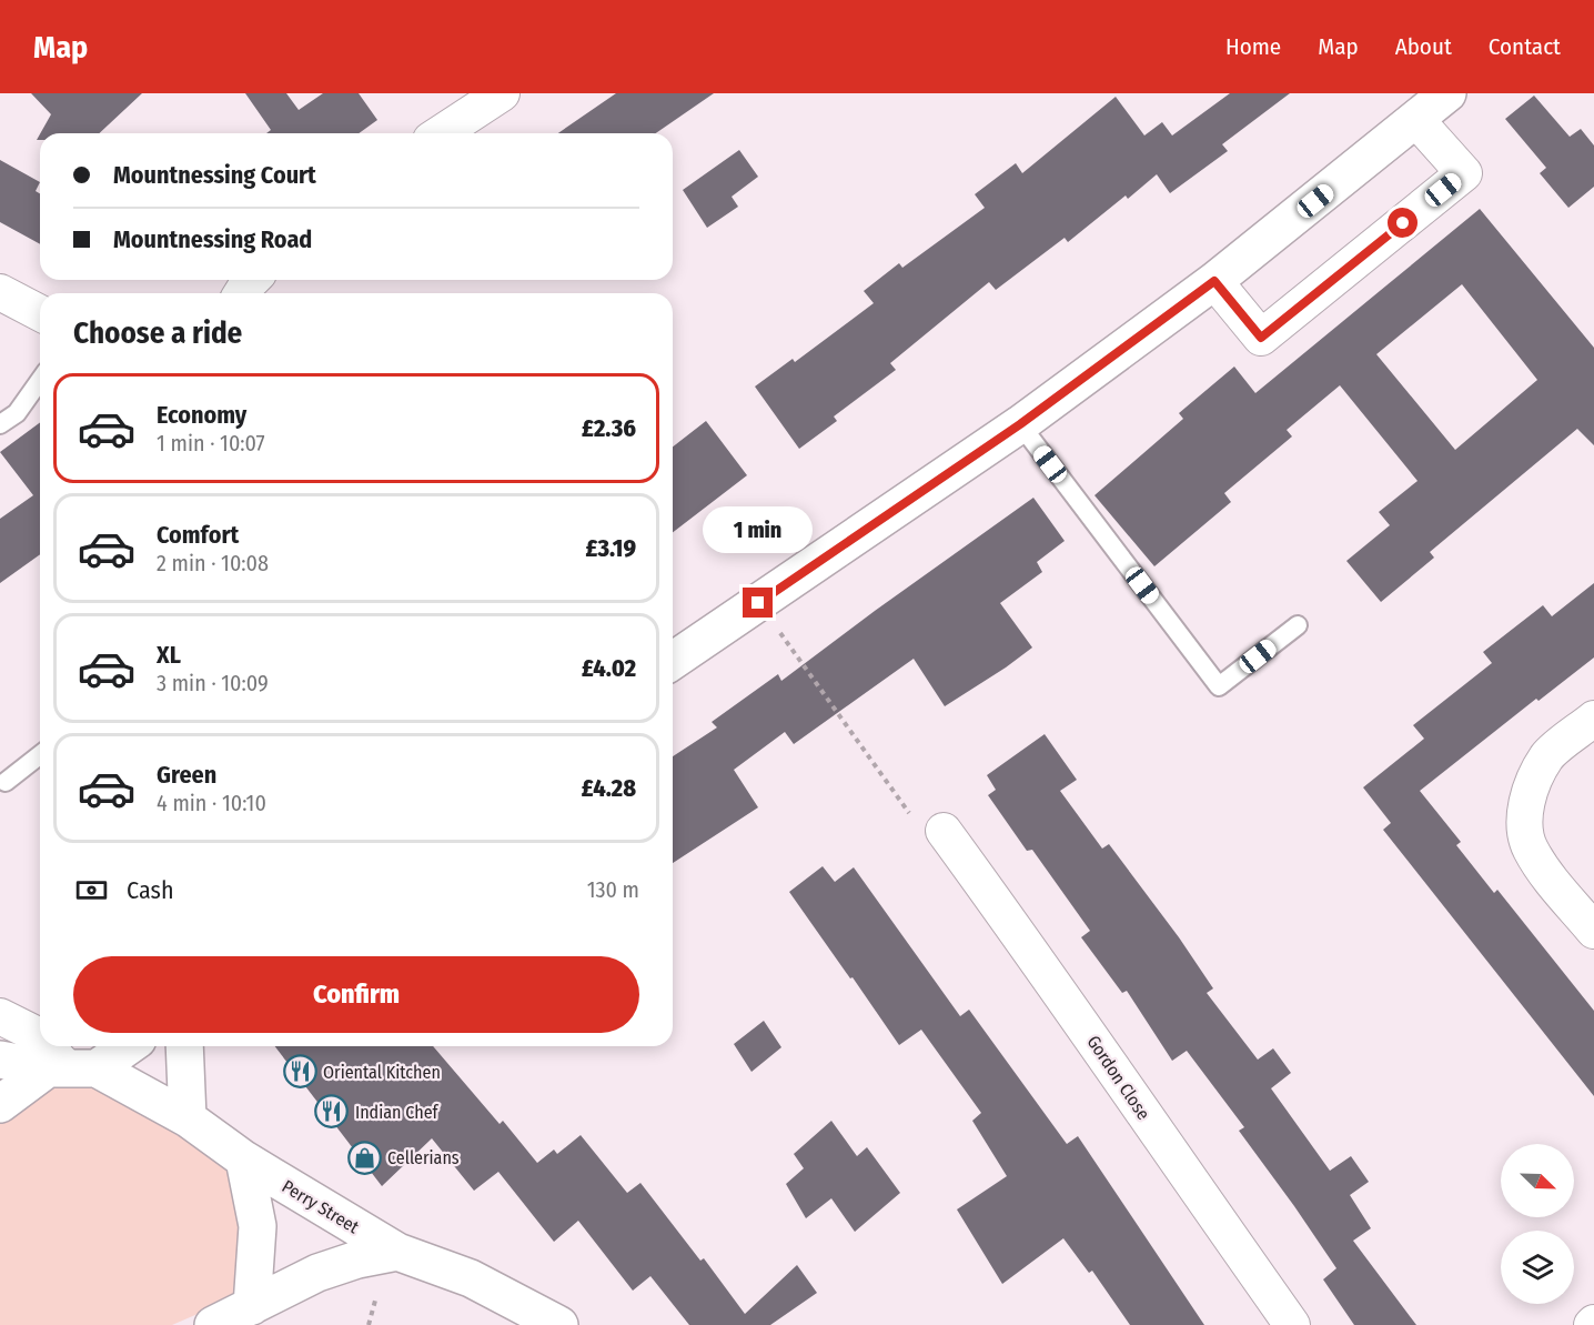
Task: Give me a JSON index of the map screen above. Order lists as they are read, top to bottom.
{
  "streets": {
    "street": ["Gordon Close", "Perry Street"]
  },
  "places": {
    "restaurant": ["Oriental Kitchen", "Indian Chef"],
    "shop": ["Cellerians"]
  },
  "north": "bottom right",
  "page": {
    "header": "Map",
    "nav": [
      "Home",
      "Map",
      "About",
      "Contact"
    ],
    "banner": ["Mountnessing Court", "Mountnessing Road"],
    "heading": "Choose a ride",
    "list": [
      {
        "name": "Economy",
        "note": "1 min · 10:07",
        "value": "£2.36"
      },
      {
        "name": "Comfort",
        "note": "2 min · 10:08",
        "value": "£3.19"
      },
      {
        "name": "XL",
        "note": "3 min · 10:09",
        "value": "£4.02"
      },
      {
        "name": "Green",
        "note": "4 min · 10:10",
        "value": "£4.28"
      }
    ],
    "bubble": "1 min",
    "pay": ["Cash", "130 m"],
    "buttons": "Confirm"
  }
}
